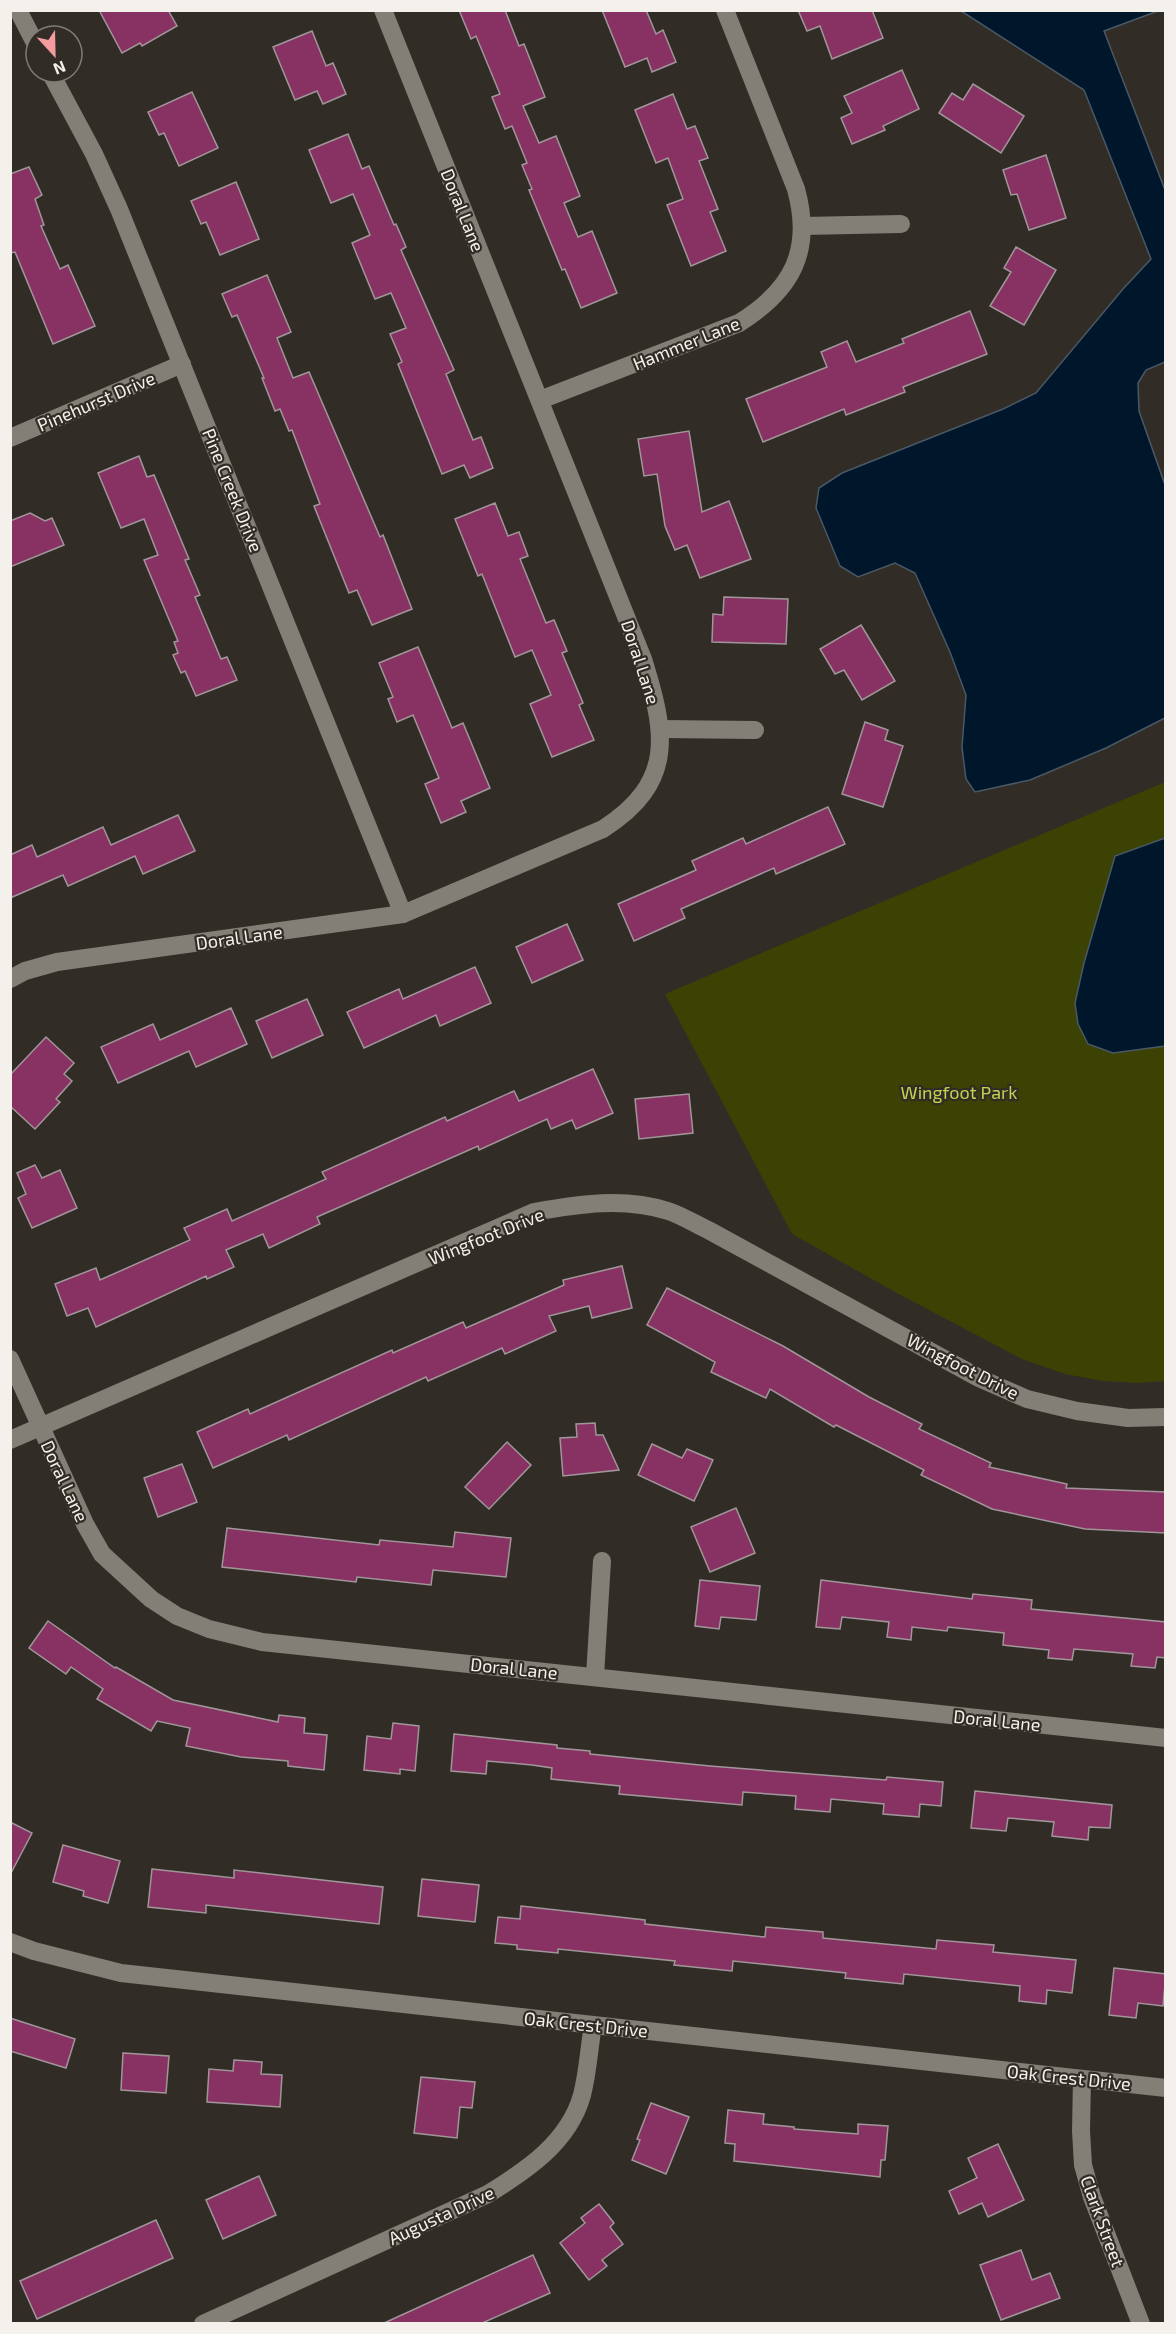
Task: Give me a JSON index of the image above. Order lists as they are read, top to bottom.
{
  "streets": {
    "street": [
      "Doral Lane",
      "Hammer Lane",
      "Pinehurst Drive",
      "Pine Creek Drive",
      "Wingfoot Drive",
      "Oak Crest Drive",
      "Augusta Drive",
      "Clark Street"
    ]
  },
  "crossings": [
    ["Doral Lane", "Hammer Lane"],
    ["Doral Lane", "Pine Creek Drive"],
    ["Doral Lane", "Wingfoot Drive"],
    ["Pinehurst Drive", "Pine Creek Drive"],
    ["Oak Crest Drive", "Augusta Drive"],
    ["Oak Crest Drive", "Clark Street"]
  ],
  "parks": ["Wingfoot Park"],
  "north": "bottom"
}
